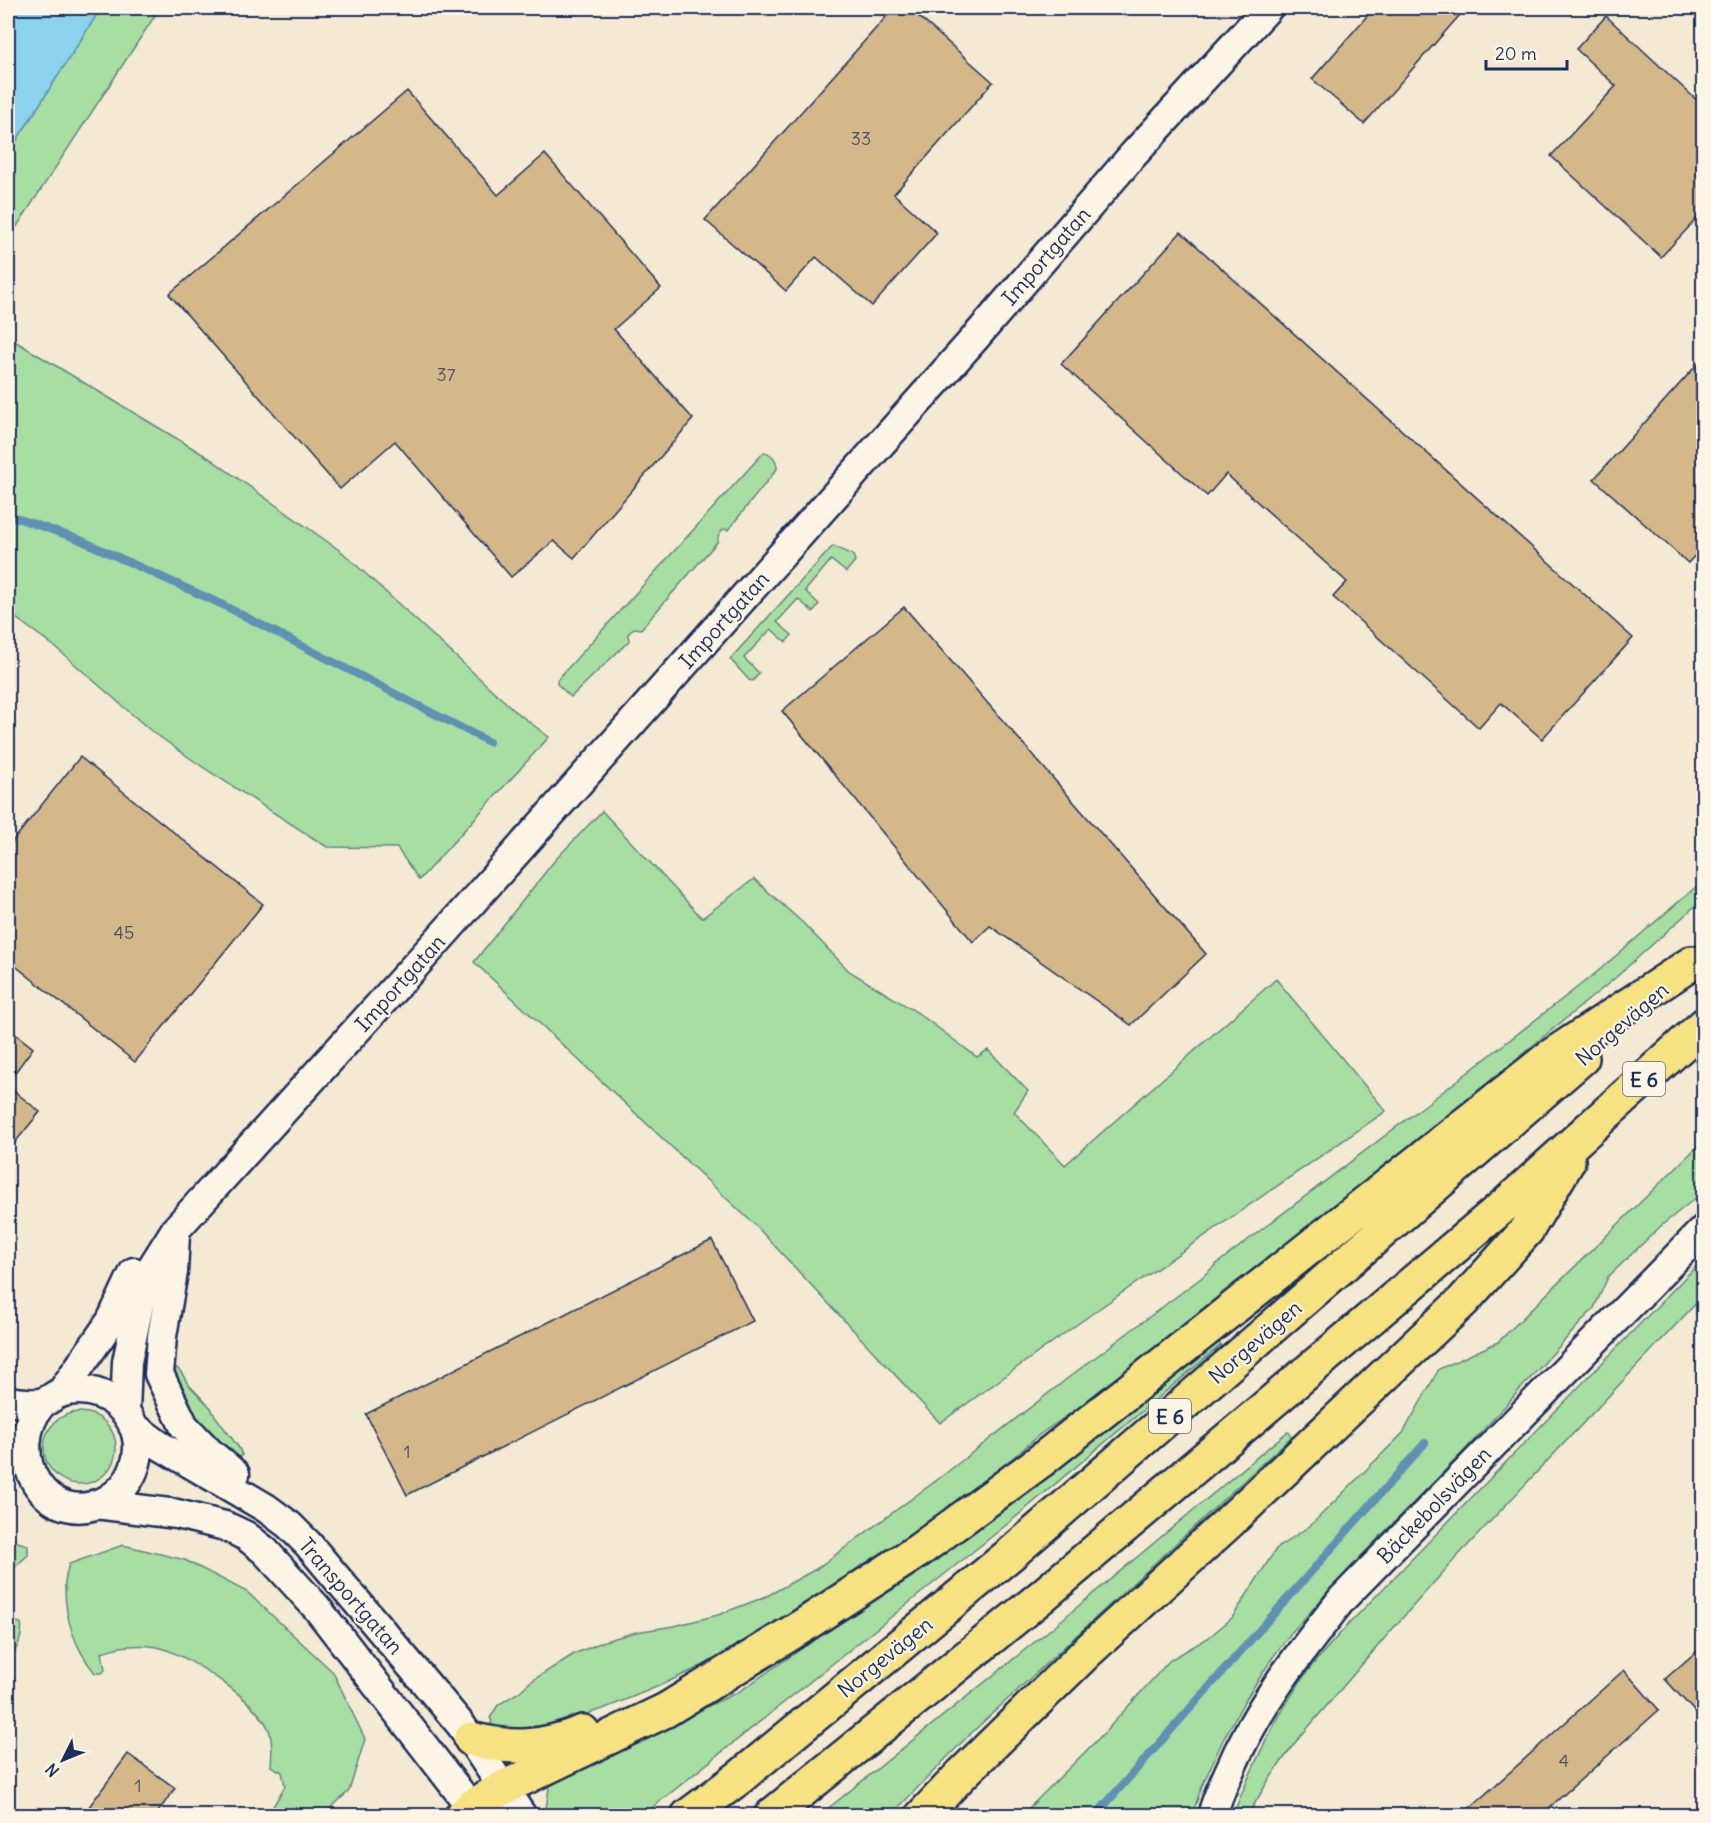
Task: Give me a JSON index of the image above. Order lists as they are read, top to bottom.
{
  "streets": {
    "highway": ["Norgevägen", "E 6"],
    "street": ["Importgatan", "Bäckebolsvägen", "Transportgatan"]
  },
  "crossings": [
    ["Importgatan", "Transportgatan"]
  ],
  "house_numbers": [
    "33",
    "37",
    "45",
    "1",
    "4",
    "1"
  ],
  "scale_bar": "20 m",
  "north": "bottom left"
}
